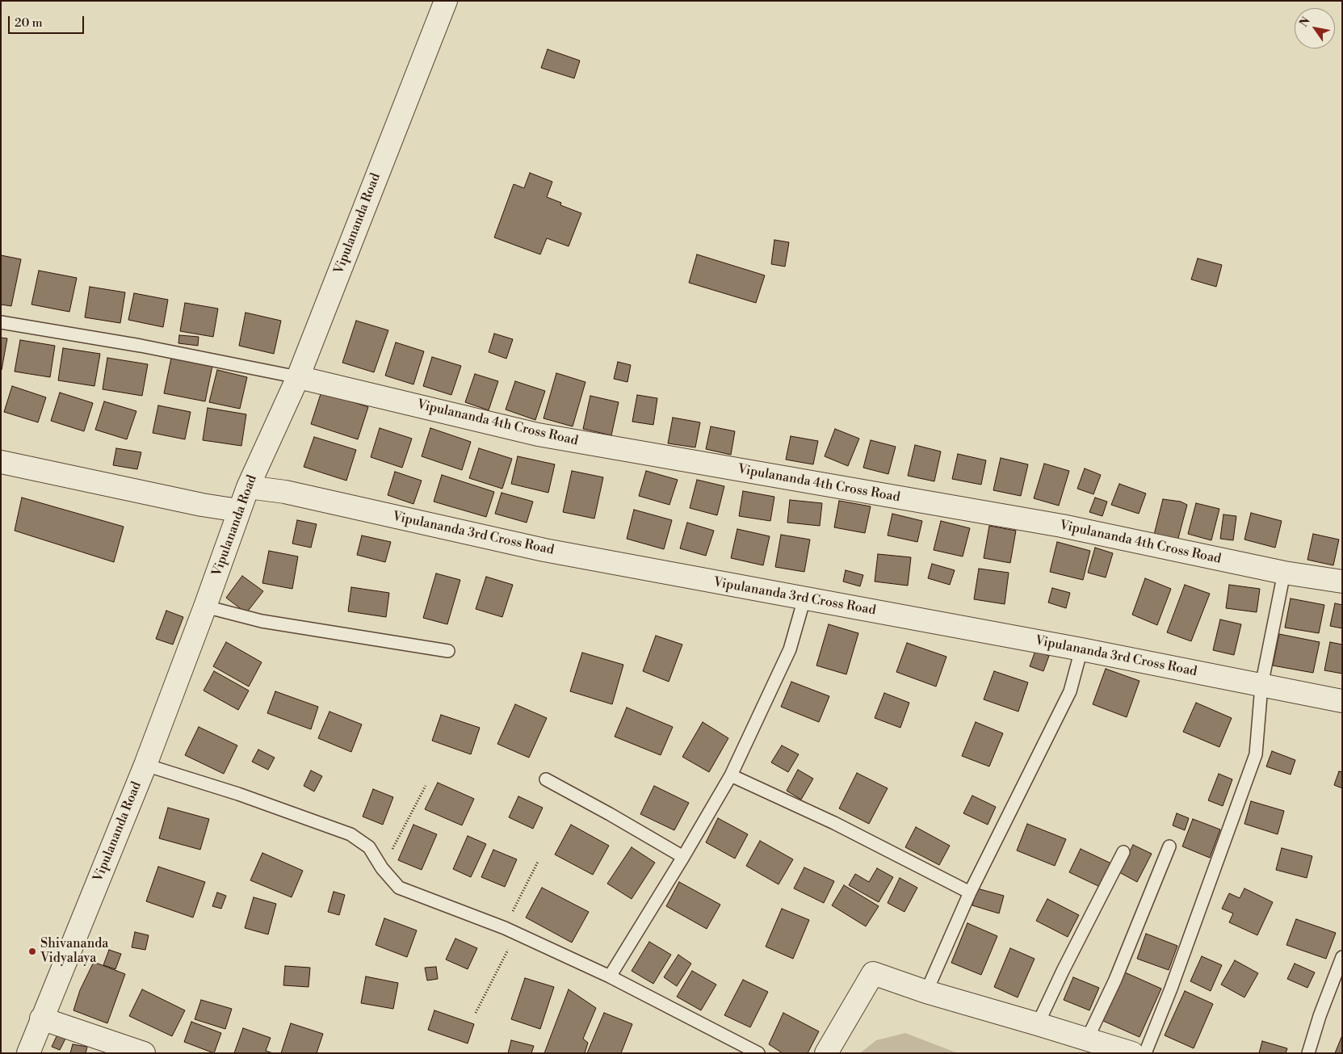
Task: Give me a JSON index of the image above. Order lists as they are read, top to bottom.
{
  "streets": {
    "street": ["Vipulananda Road", "Vipulananda 4th Cross Road", "Vipulananda 3rd Cross Road"]
  },
  "crossings": [
    ["Vipulananda Road", "Vipulananda 4th Cross Road"],
    ["Vipulananda Road", "Vipulananda 3rd Cross Road"]
  ],
  "places": ["Shivananda Vidyalaya"],
  "scale_bar": "20 m",
  "north": "top left"
}
